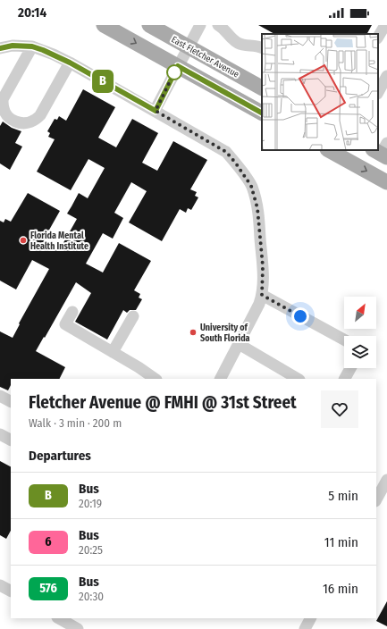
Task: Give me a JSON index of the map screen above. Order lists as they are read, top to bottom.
{
  "streets": {
    "main road": ["East Fletcher Avenue"]
  },
  "places": ["Florida Mental Health Institute", "University of South Florida"],
  "lines": ["bus line B"],
  "north": "top right",
  "page": {
    "status": "20:14",
    "on_map": "B",
    "heading": [
      ["Fletcher Avenue @ FMHI @ 31st Street", "Walk · 3 min · 200 m"],
      "Departures"
    ],
    "list": [
      {
        "mark": "B",
        "name": "Bus",
        "note": "20:19",
        "value": "5 min"
      },
      {
        "mark": "6",
        "name": "Bus",
        "note": "20:25",
        "value": "11 min"
      },
      {
        "mark": "576",
        "name": "Bus",
        "note": "20:30",
        "value": "16 min"
      }
    ]
  }
}
